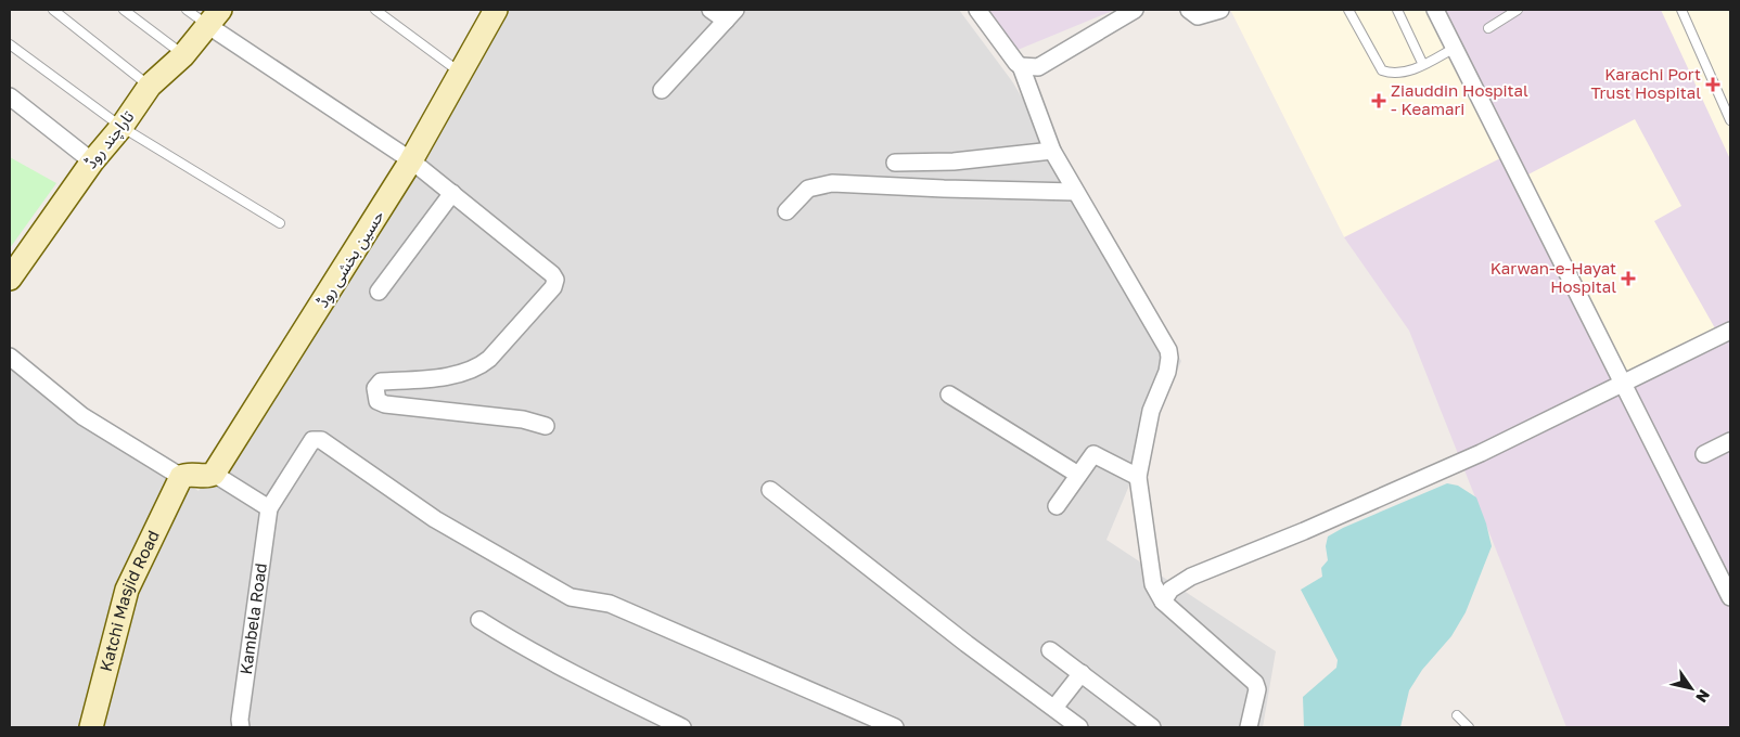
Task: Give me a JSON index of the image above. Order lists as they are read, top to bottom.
{
  "streets": {
    "street": [
      "تاراچند روڈ",
      "حسین بخشی روڈ",
      "Katchi Masjid Road",
      "Kambela Road"
    ]
  },
  "places": {
    "health": ["Karachi Port Trust Hospital", "Ziauddin Hospital - Keamari", "Karwan-e-Hayat Hospital"]
  },
  "north": "bottom right"
}
